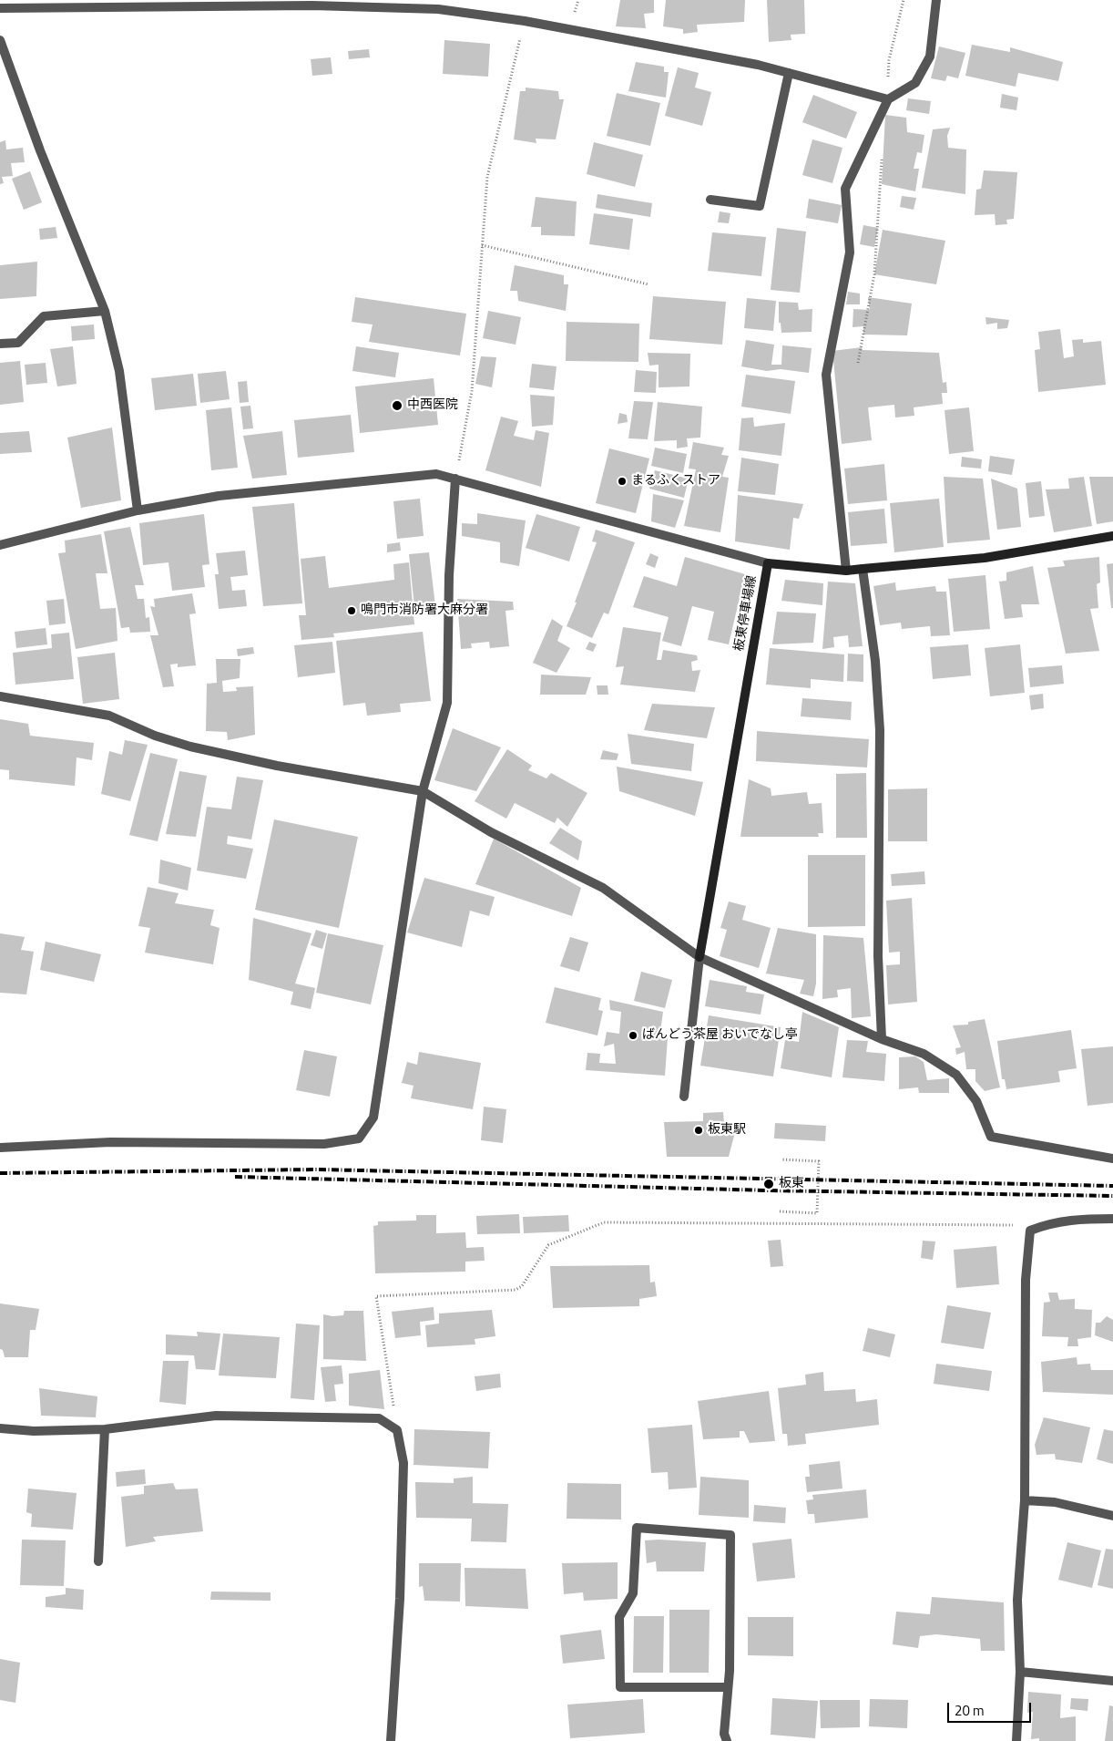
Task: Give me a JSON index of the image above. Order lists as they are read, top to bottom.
{
  "streets": {
    "main road": ["板東停車場線"]
  },
  "places": [
    "中西医院",
    "まるふくストア",
    "鳴門市消防署大麻分署",
    "ばんどう茶屋 おいでなし亭",
    "板東駅",
    "板東"
  ],
  "scale_bar": "20 m"
}
